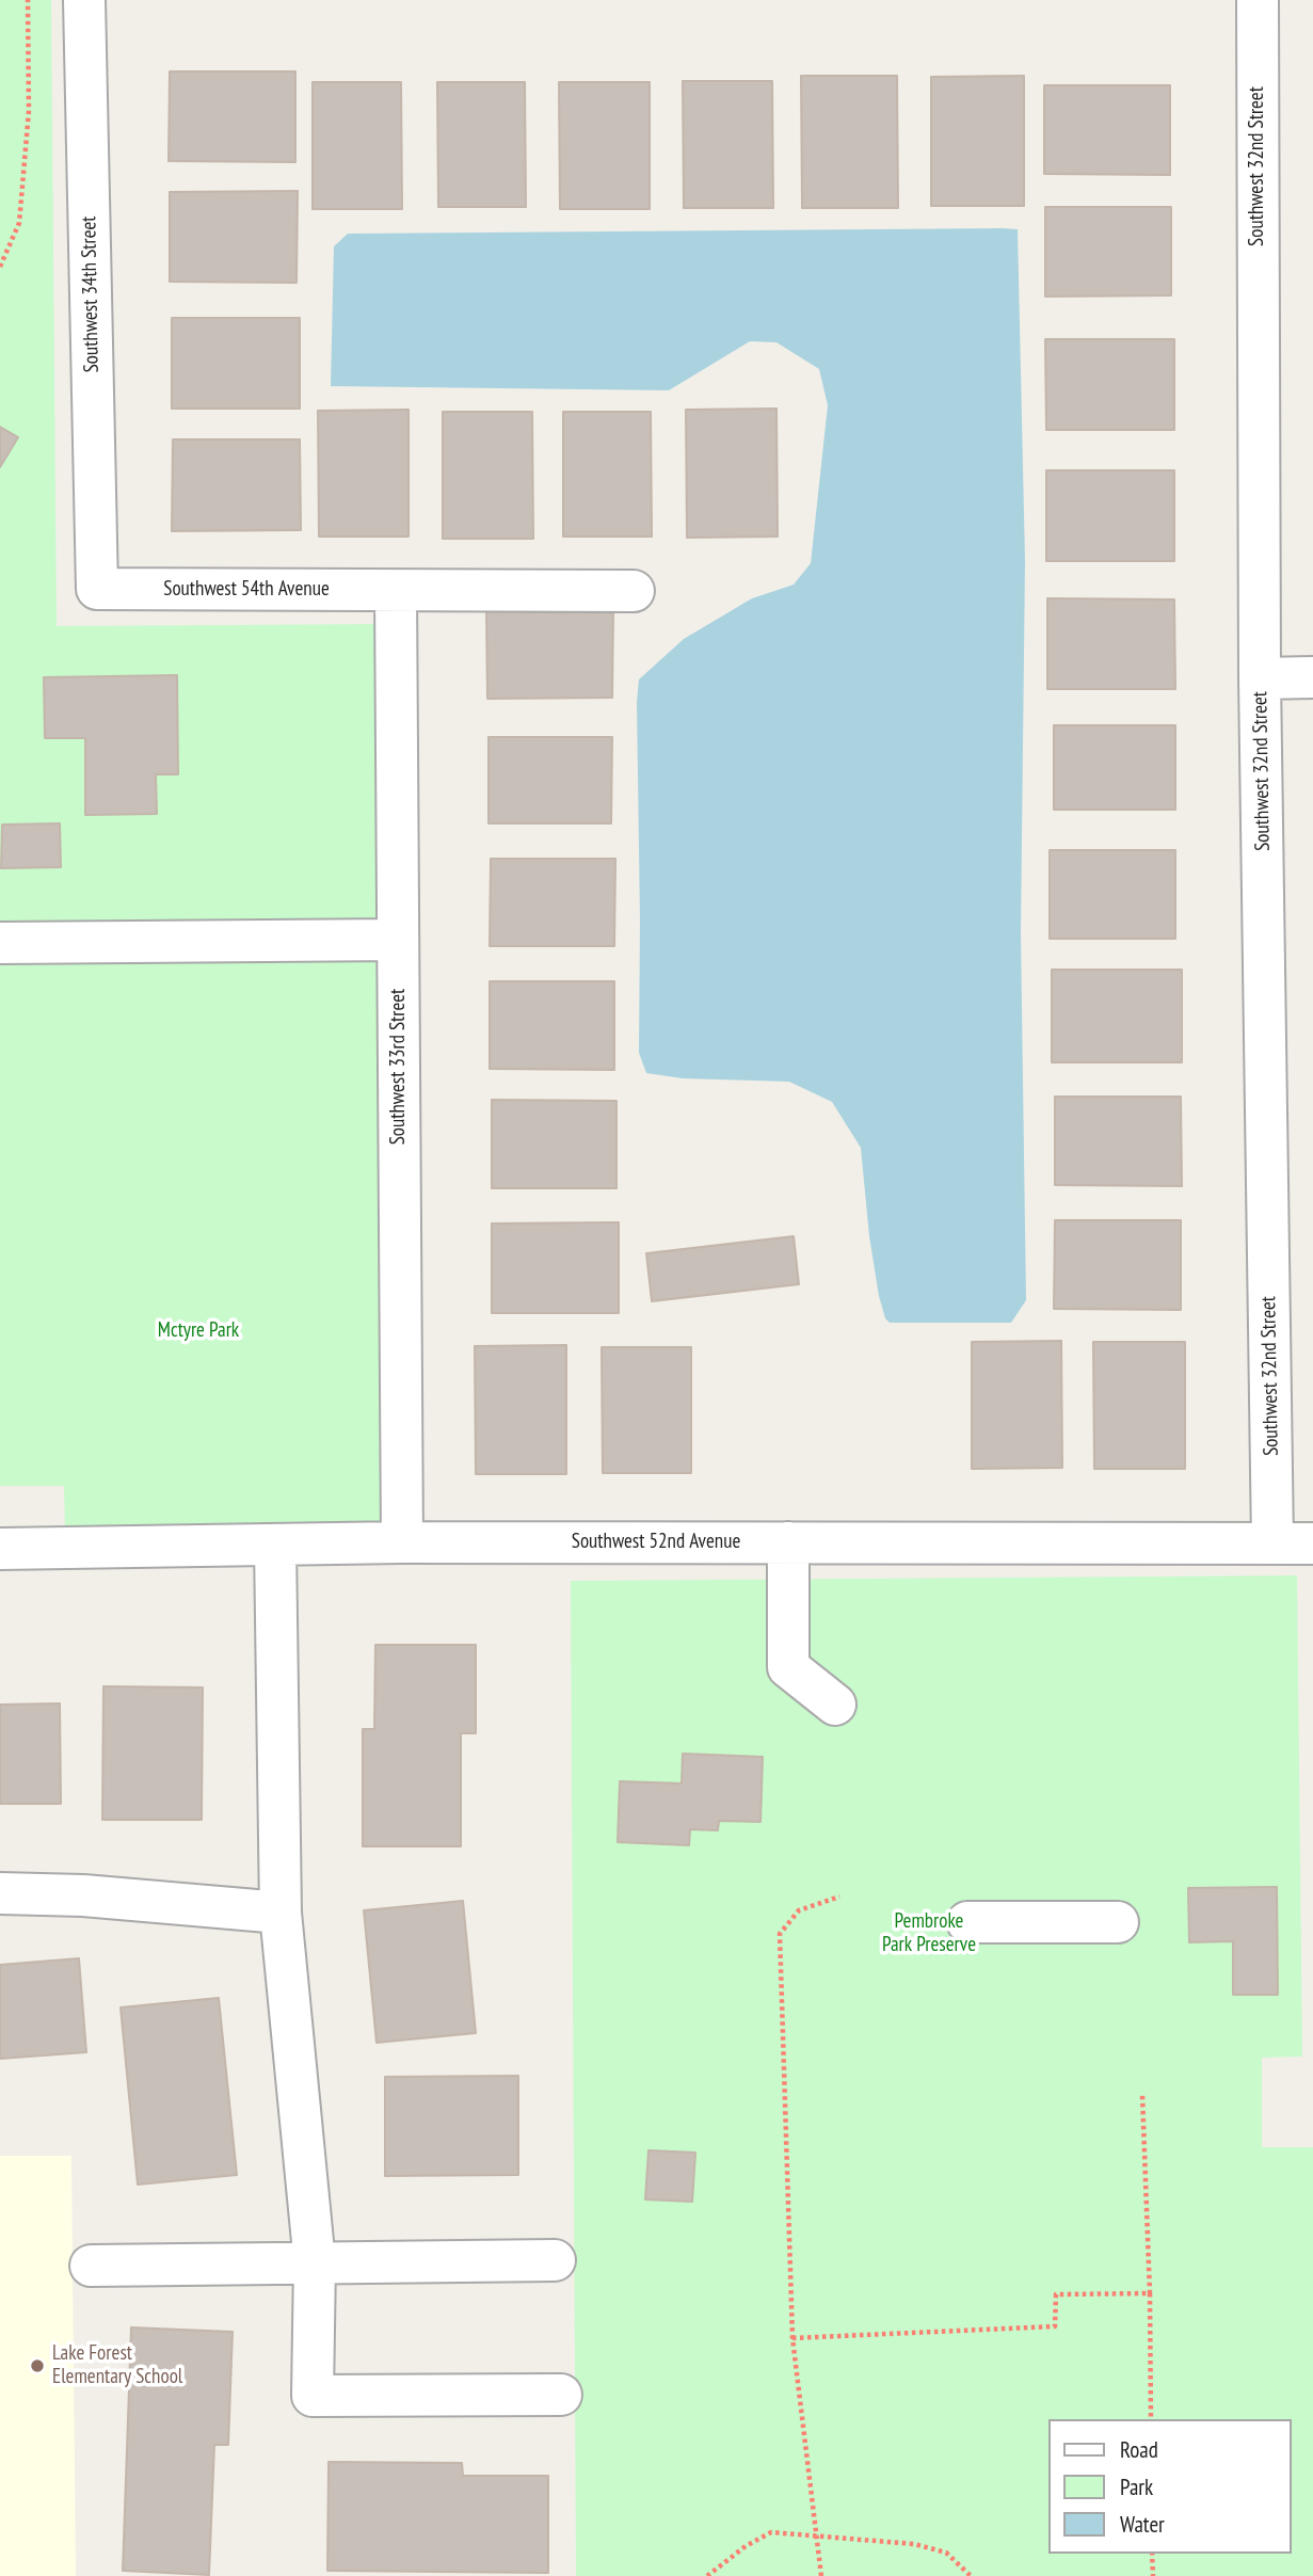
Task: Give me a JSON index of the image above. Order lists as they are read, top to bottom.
{
  "streets": {
    "street": [
      "Southwest 32nd Street",
      "Southwest 34th Street",
      "Southwest 54th Avenue",
      "Southwest 33rd Street",
      "Southwest 52nd Avenue"
    ]
  },
  "crossings": [
    ["Southwest 32nd Street", "Southwest 52nd Avenue"],
    ["Southwest 34th Street", "Southwest 54th Avenue"],
    ["Southwest 54th Avenue", "Southwest 33rd Street"],
    ["Southwest 33rd Street", "Southwest 52nd Avenue"]
  ],
  "parks": ["Mctyre Park", "Pembroke Park Preserve"],
  "places": ["Lake Forest Elementary School"],
  "legend": ["Road", "Park", "Water"]
}
